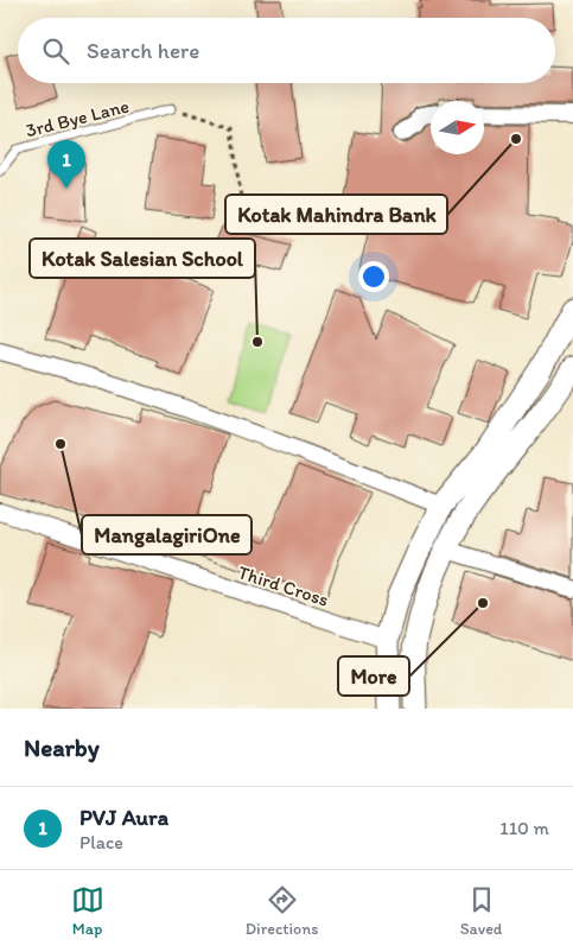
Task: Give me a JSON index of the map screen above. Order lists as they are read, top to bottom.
{
  "streets": {
    "street": ["Third Cross"],
    "lane": ["3rd Bye Lane"]
  },
  "places": [
    "Kotak Mahindra Bank",
    "Kotak Salesian School",
    "MangalagiriOne",
    "More"
  ],
  "north": "right",
  "page": {
    "search": "Search here",
    "pins": "1",
    "heading": "Nearby",
    "list": [
      {
        "mark": "1",
        "name": "PVJ Aura",
        "note": "Place",
        "value": "110 m"
      }
    ],
    "nav": ["Map", "Directions", "Saved"]
  }
}
